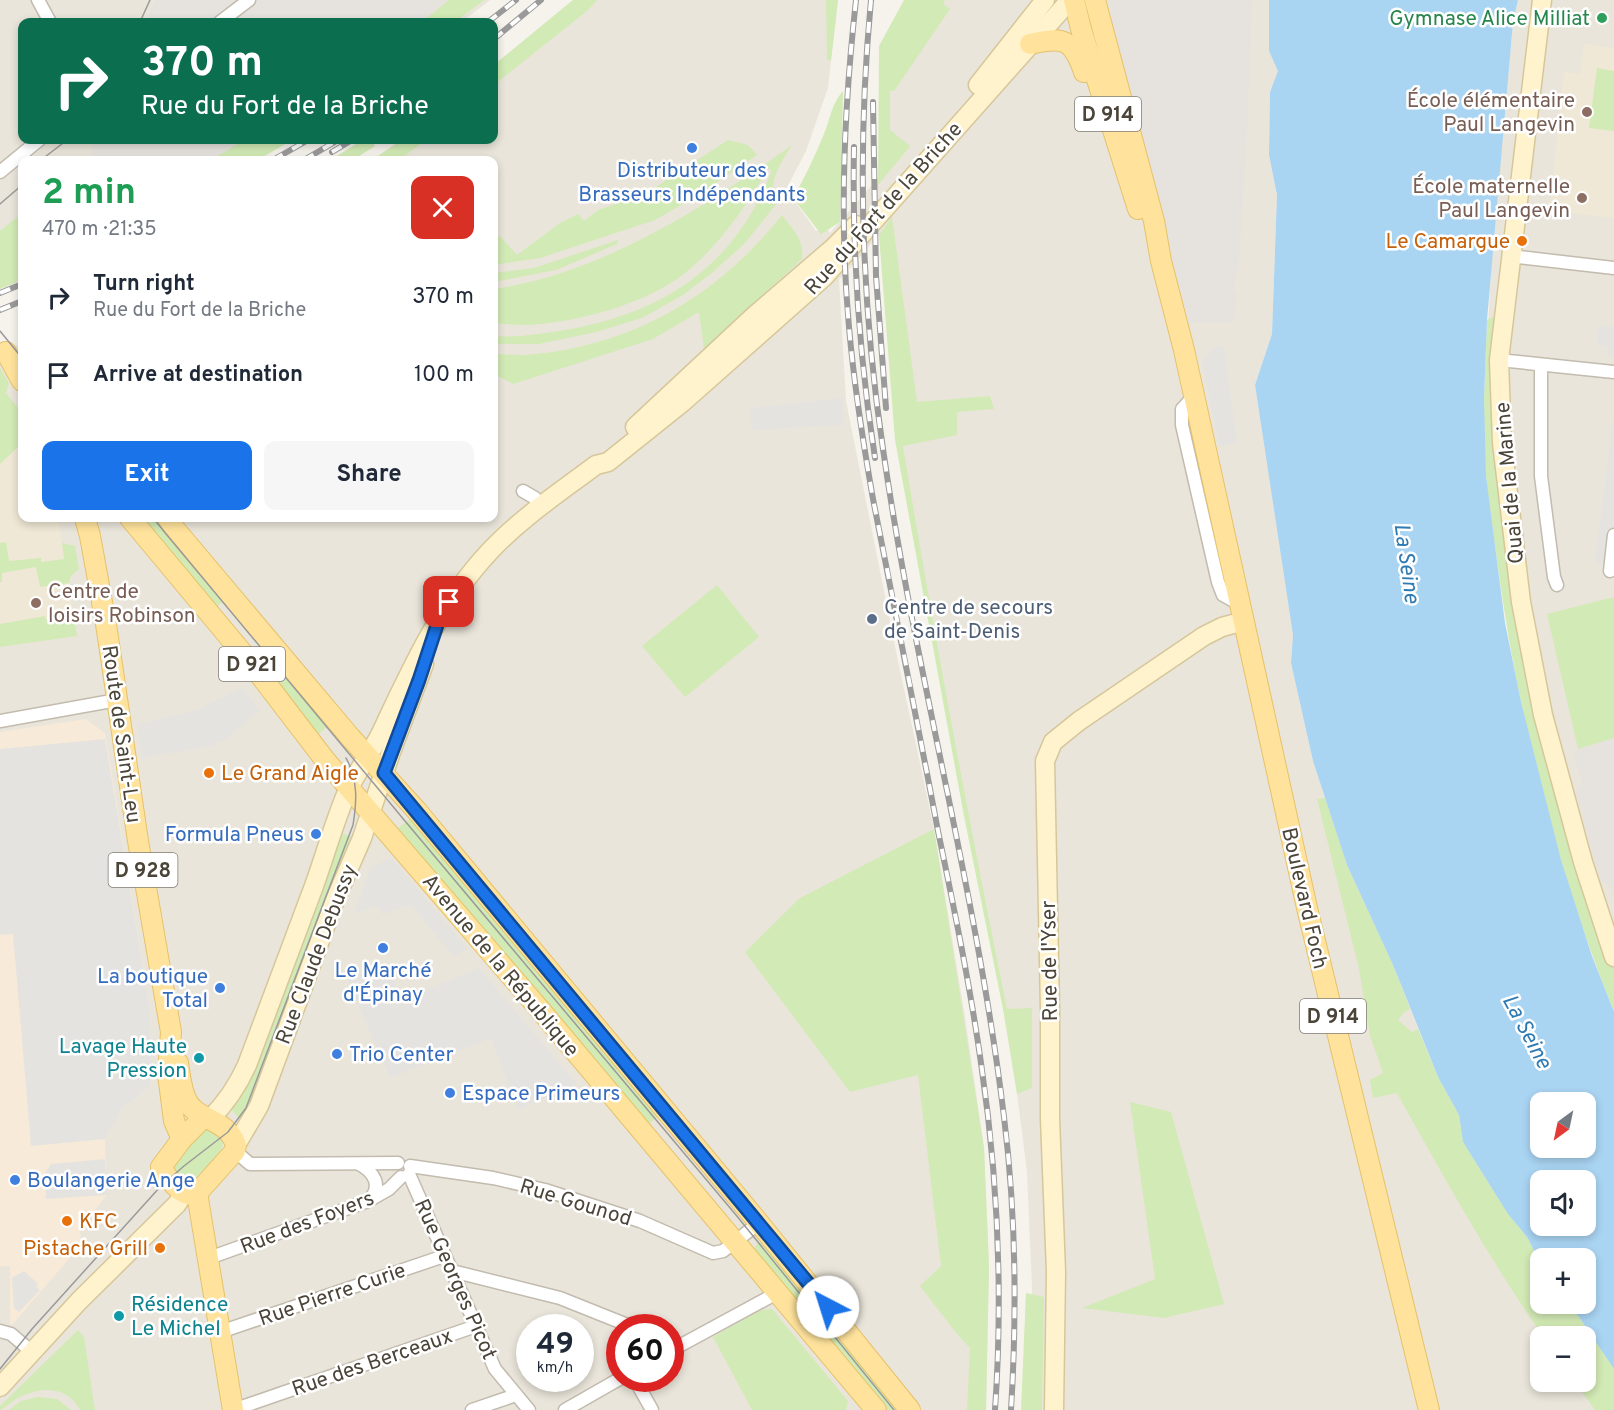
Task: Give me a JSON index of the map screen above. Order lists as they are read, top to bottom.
{
  "streets": {
    "main road": [
      "D 914",
      "Rue du Fort de la Briche",
      "Quai de la Marine",
      "D 921",
      "Route de Saint-Leu",
      "D 928",
      "Boulevard Foch",
      "Rue Claude Debussy",
      "Rue de l'Yser",
      "Avenue de la République"
    ],
    "street": [
      "Rue Gounod",
      "Rue des Foyers",
      "Rue Georges Picot",
      "Rue Pierre Curie",
      "Rue des Berceaux"
    ]
  },
  "crossings": [
    ["D 914", "Rue du Fort de la Briche"],
    ["D 914", "Boulevard Foch"],
    ["Rue du Fort de la Briche", "Rue Claude Debussy"],
    ["Rue du Fort de la Briche", "Avenue de la République"],
    ["Route de Saint-Leu", "D 928"],
    ["Route de Saint-Leu", "Rue Claude Debussy"],
    ["D 928", "Rue Claude Debussy"],
    ["D 928", "Rue Gounod"],
    ["Boulevard Foch", "Rue de l'Yser"],
    ["Rue Claude Debussy", "Avenue de la République"],
    ["Rue Claude Debussy", "Rue Gounod"],
    ["Avenue de la République", "Rue Gounod"],
    ["Rue Gounod", "Rue des Foyers"],
    ["Rue Gounod", "Rue Georges Picot"],
    ["Rue des Foyers", "Rue Georges Picot"],
    ["Rue Georges Picot", "Rue Pierre Curie"],
    ["Rue Georges Picot", "Rue des Berceaux"]
  ],
  "water": ["La Seine"],
  "places": [
    "Gymnase Alice Milliat",
    "École élémentaire Paul Langevin",
    "Distributeur des Brasseurs Indépendants",
    "École maternelle Paul Langevin",
    "Le Camargue",
    "Centre de loisirs Robinson",
    "Centre de secours de Saint-Denis",
    "Le Grand Aigle",
    "Formula Pneus",
    "Le Marché d'Épinay",
    "La boutique Total",
    "Trio Center",
    "Lavage Haute Pression",
    "Espace Primeurs",
    "Boulangerie Ange",
    "KFC",
    "Pistache Grill",
    "Résidence Le Michel"
  ],
  "north": "bottom left",
  "page": {
    "turn": ["370 m", "Rue du Fort de la Briche"],
    "heading": ["2 min", "470 m · 21:35"],
    "list": [
      {
        "name": "Turn right",
        "note": "Rue du Fort de la Briche",
        "value": "370 m"
      },
      {
        "name": "Arrive at destination",
        "value": "100 m"
      }
    ],
    "buttons": ["Exit", "Share"],
    "map_buttons": ["+", "−"],
    "speed": "49 km/h",
    "limit": "60"
  }
}
